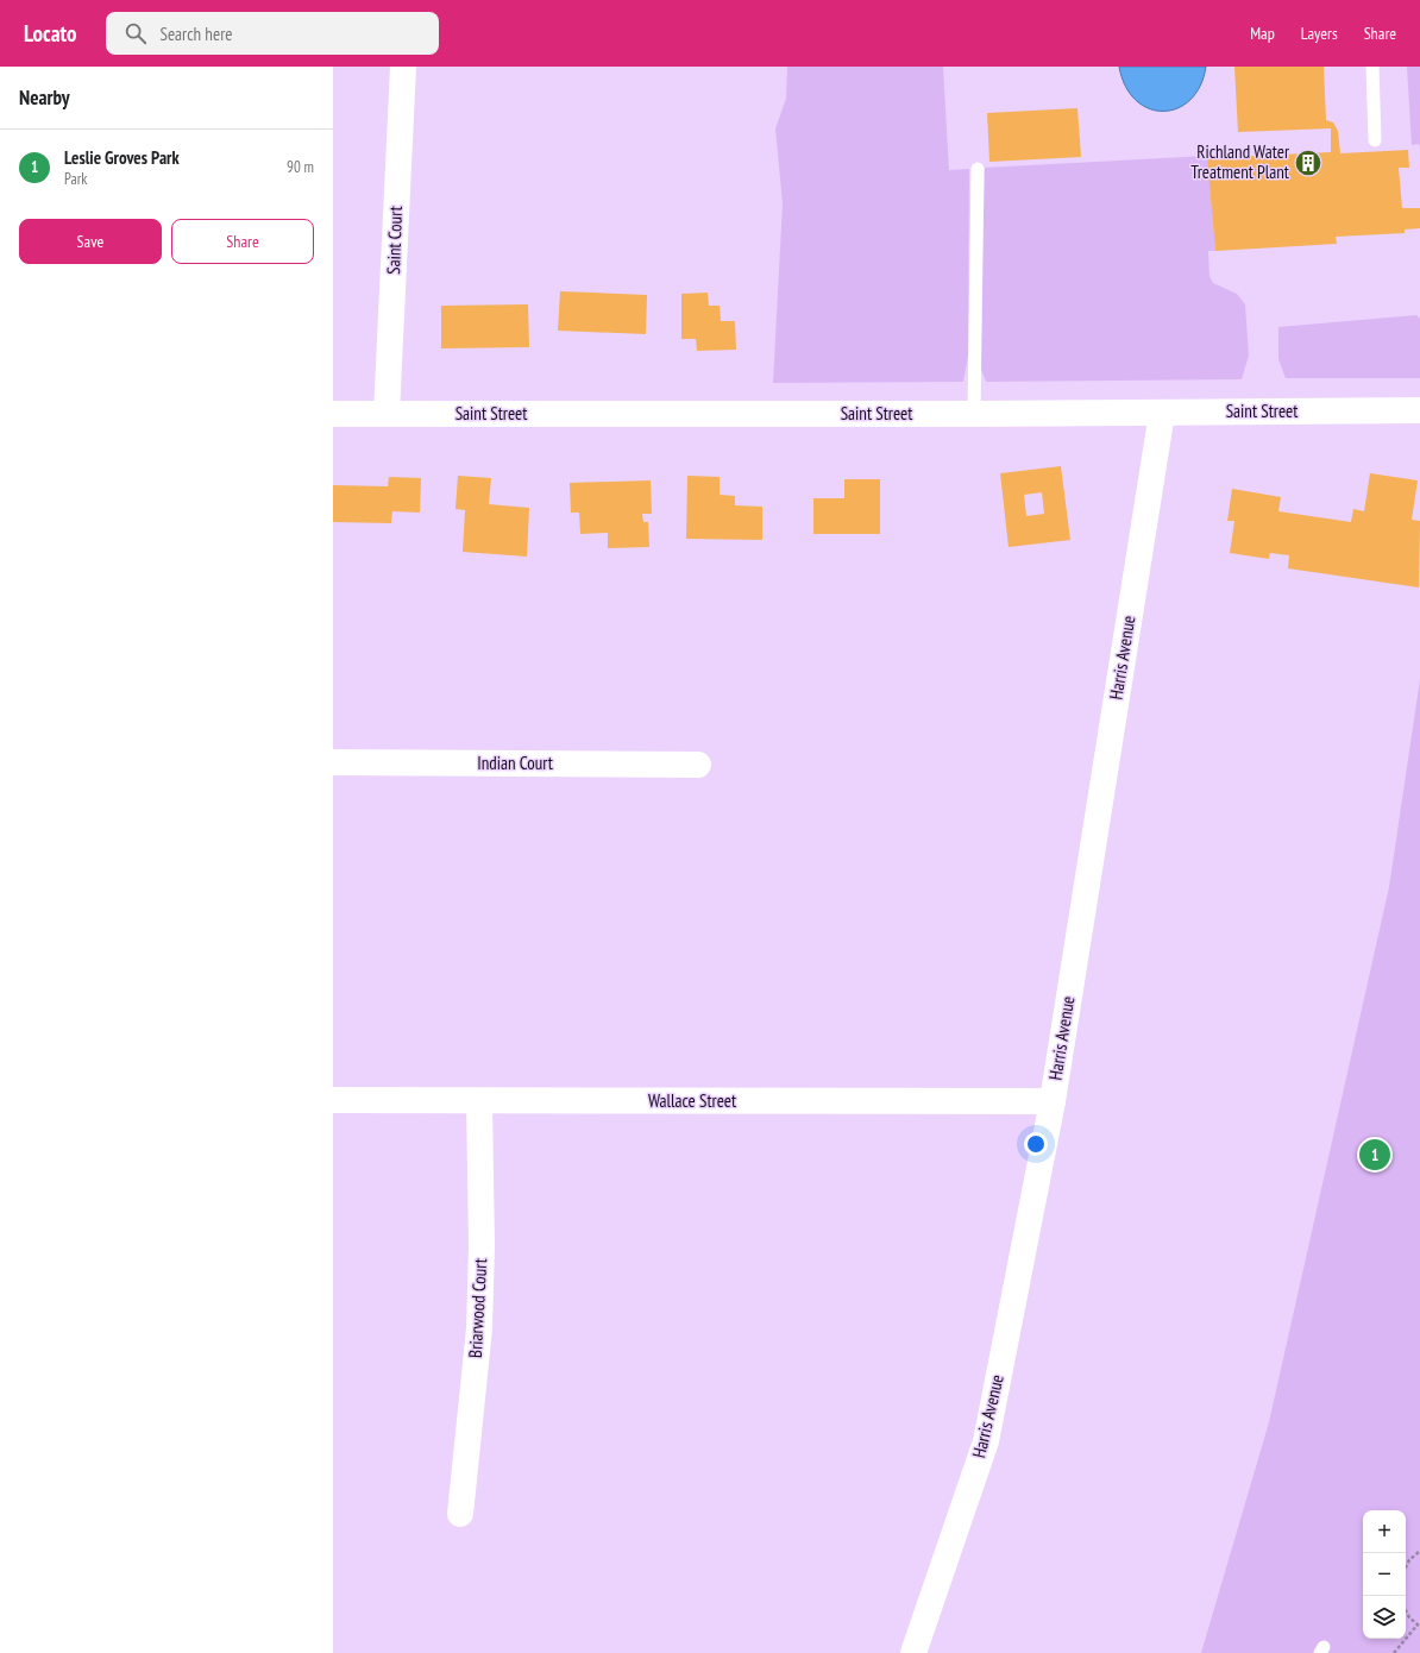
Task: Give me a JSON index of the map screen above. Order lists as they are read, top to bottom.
{
  "streets": {
    "street": [
      "Saint Court",
      "Saint Street",
      "Harris Avenue",
      "Indian Court",
      "Wallace Street",
      "Briarwood Court"
    ]
  },
  "crossings": [
    ["Saint Court", "Saint Street"],
    ["Saint Street", "Harris Avenue"],
    ["Harris Avenue", "Wallace Street"],
    ["Wallace Street", "Briarwood Court"]
  ],
  "places": {
    "building": ["Richland Water Treatment Plant"]
  },
  "page": {
    "header": "Locato",
    "search": "Search here",
    "nav": ["Map", "Layers", "Share"],
    "heading": "Nearby",
    "list": [
      {
        "mark": "1",
        "name": "Leslie Groves Park",
        "note": "Park",
        "value": "90 m"
      }
    ],
    "buttons": ["Save", "Share"],
    "pins": "1",
    "map_buttons": ["+", "−"]
  }
}
